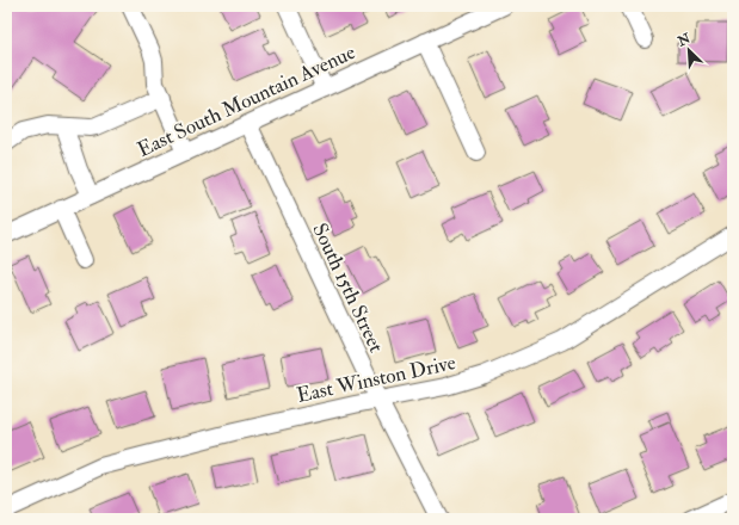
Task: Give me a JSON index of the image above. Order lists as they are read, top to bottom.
{
  "streets": {
    "street": ["East South Mountain Avenue", "South 15th Street", "East Winston Drive"]
  },
  "crossings": [
    ["East South Mountain Avenue", "South 15th Street"],
    ["South 15th Street", "East Winston Drive"]
  ],
  "north": "top left"
}
